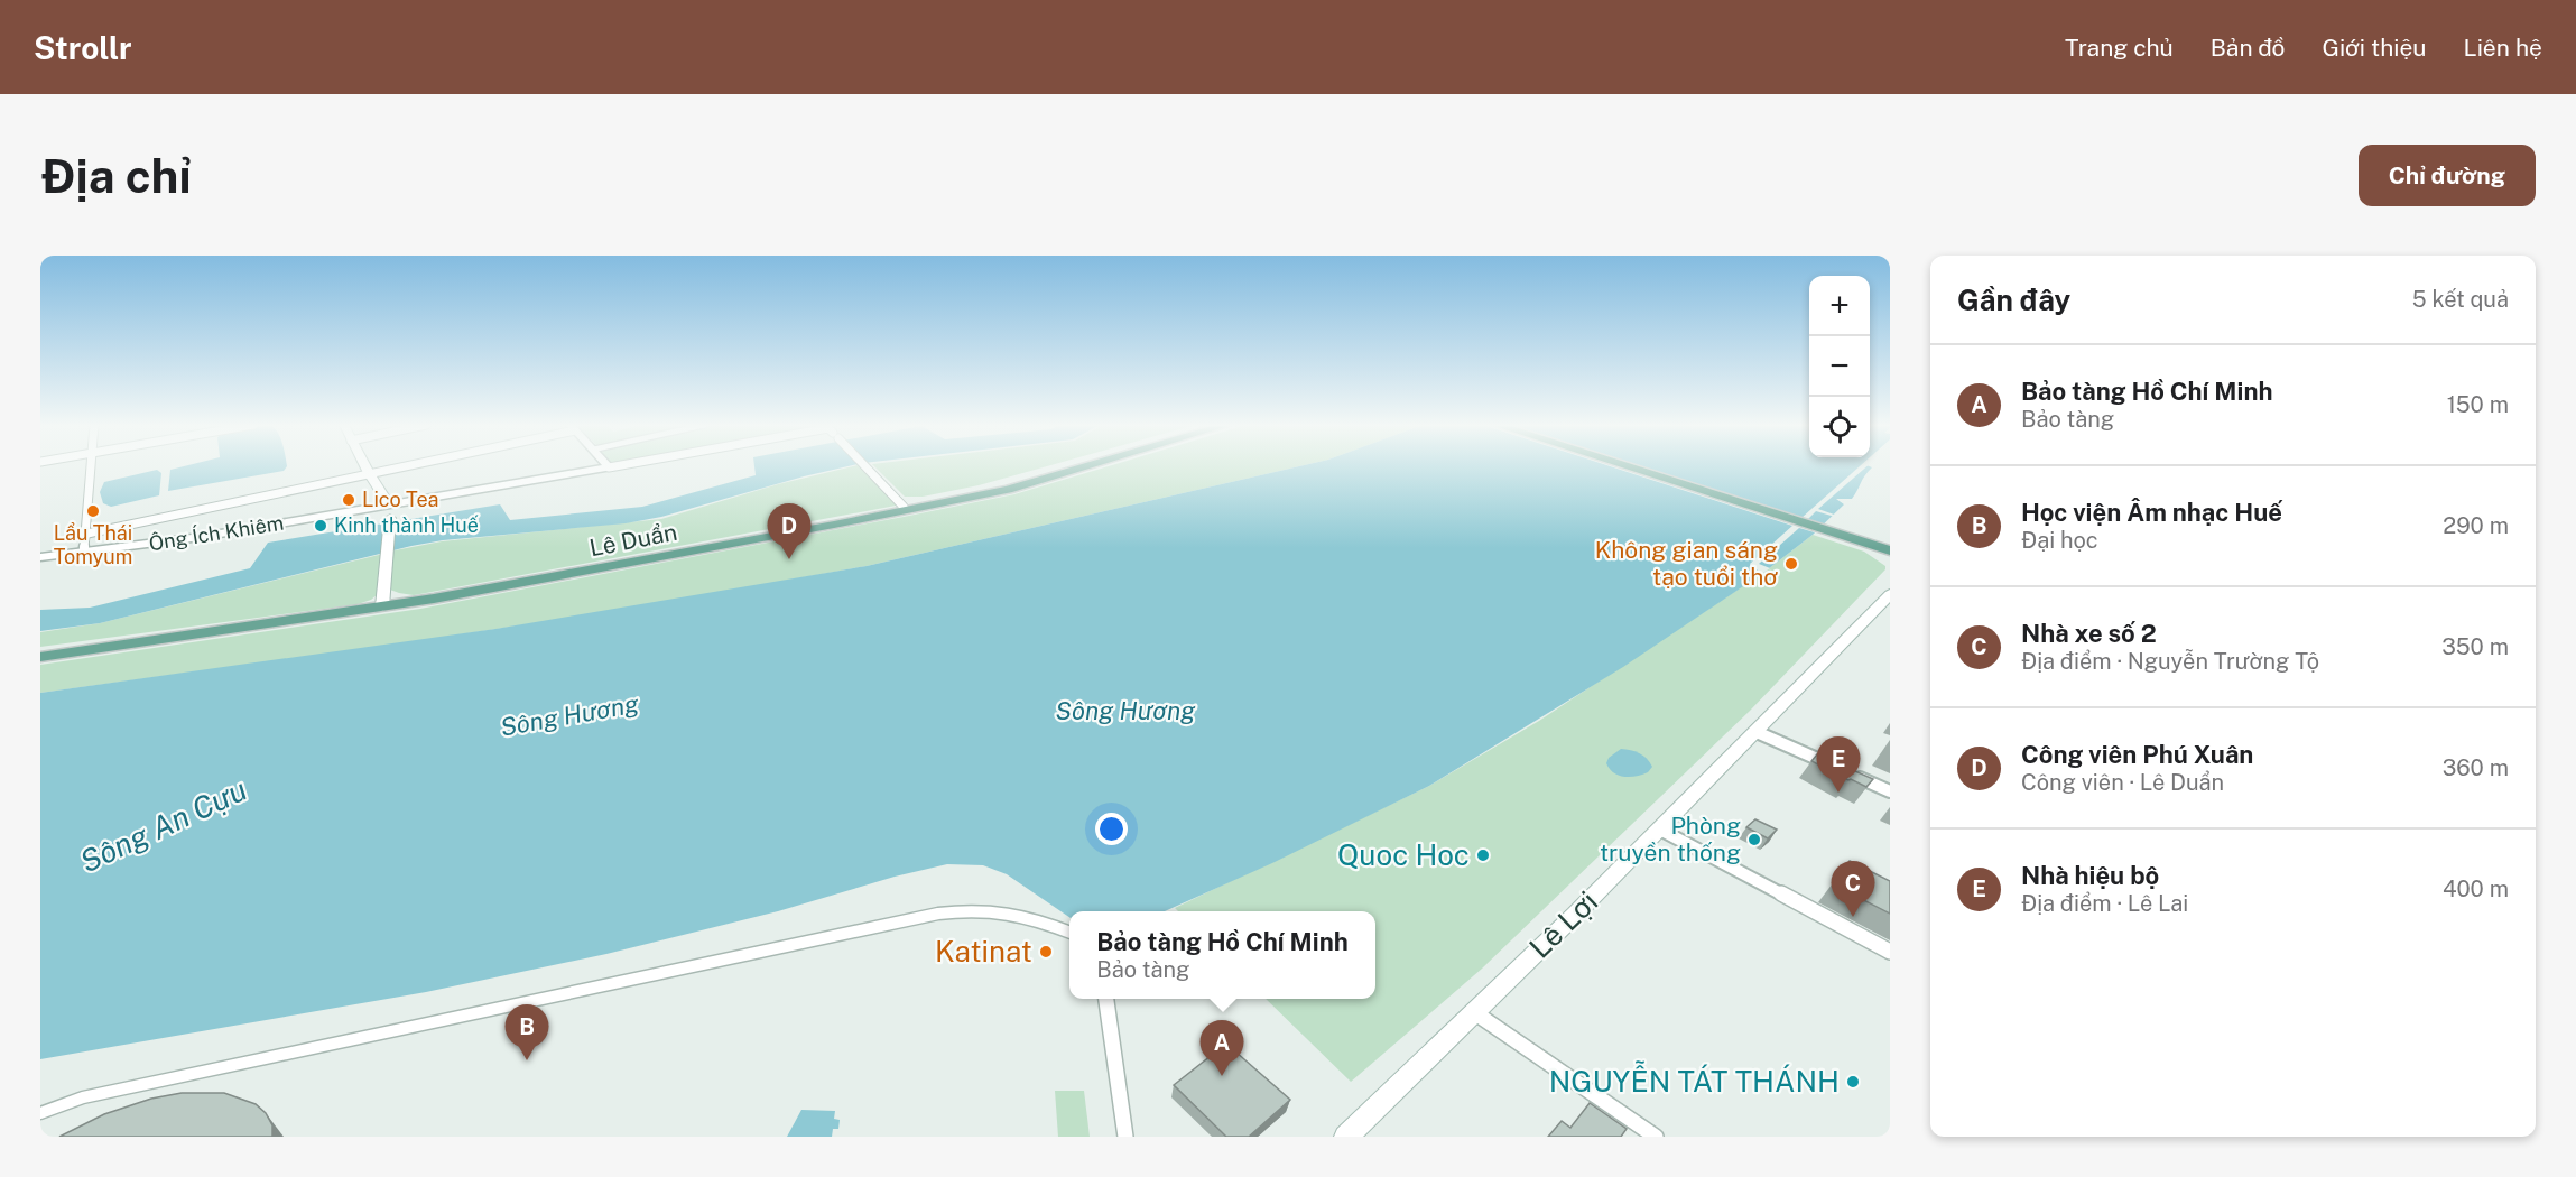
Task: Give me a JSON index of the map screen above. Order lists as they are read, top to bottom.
{
  "streets": {
    "main road": ["Lê Duẩn", "Lê Lợi"],
    "street": ["Ông Ích Khiêm"]
  },
  "water": ["Sông Hương", "Sông An Cựu"],
  "places": [
    "Lico Tea",
    "Lẩu Thái Tomyum",
    "Kinh thành Huế",
    "Không gian sáng tạo tuổi thơ",
    "Phòng truyền thống",
    "Quoc Hoc",
    "Katinat",
    "NGUYỄN TÁT THÁNH"
  ],
  "page": {
    "header": "Strollr",
    "nav": [
      "Trang chủ",
      "Bản đồ",
      "Giới thiệu",
      "Liên hệ"
    ],
    "buttons": "Chỉ đường",
    "title": "Địa chỉ",
    "heading": ["Gần đây", "5 kết quả"],
    "map_buttons": ["+", "−"],
    "list": [
      {
        "mark": "A",
        "name": "Bảo tàng Hồ Chí Minh",
        "note": "Bảo tàng",
        "value": "150 m"
      },
      {
        "mark": "B",
        "name": "Học viện Âm nhạc Huế",
        "note": "Đại học",
        "value": "290 m"
      },
      {
        "mark": "C",
        "name": "Nhà xe số 2",
        "note": "Địa điểm · Nguyễn Trường Tộ",
        "value": "350 m"
      },
      {
        "mark": "D",
        "name": "Công viên Phú Xuân",
        "note": "Công viên · Lê Duẩn",
        "value": "360 m"
      },
      {
        "mark": "E",
        "name": "Nhà hiệu bộ",
        "note": "Địa điểm · Lê Lai",
        "value": "400 m"
      }
    ],
    "pins": [
      "D",
      "E",
      "C",
      "B",
      "A"
    ],
    "popup": ["Bảo tàng Hồ Chí Minh", "Bảo tàng"]
  }
}
